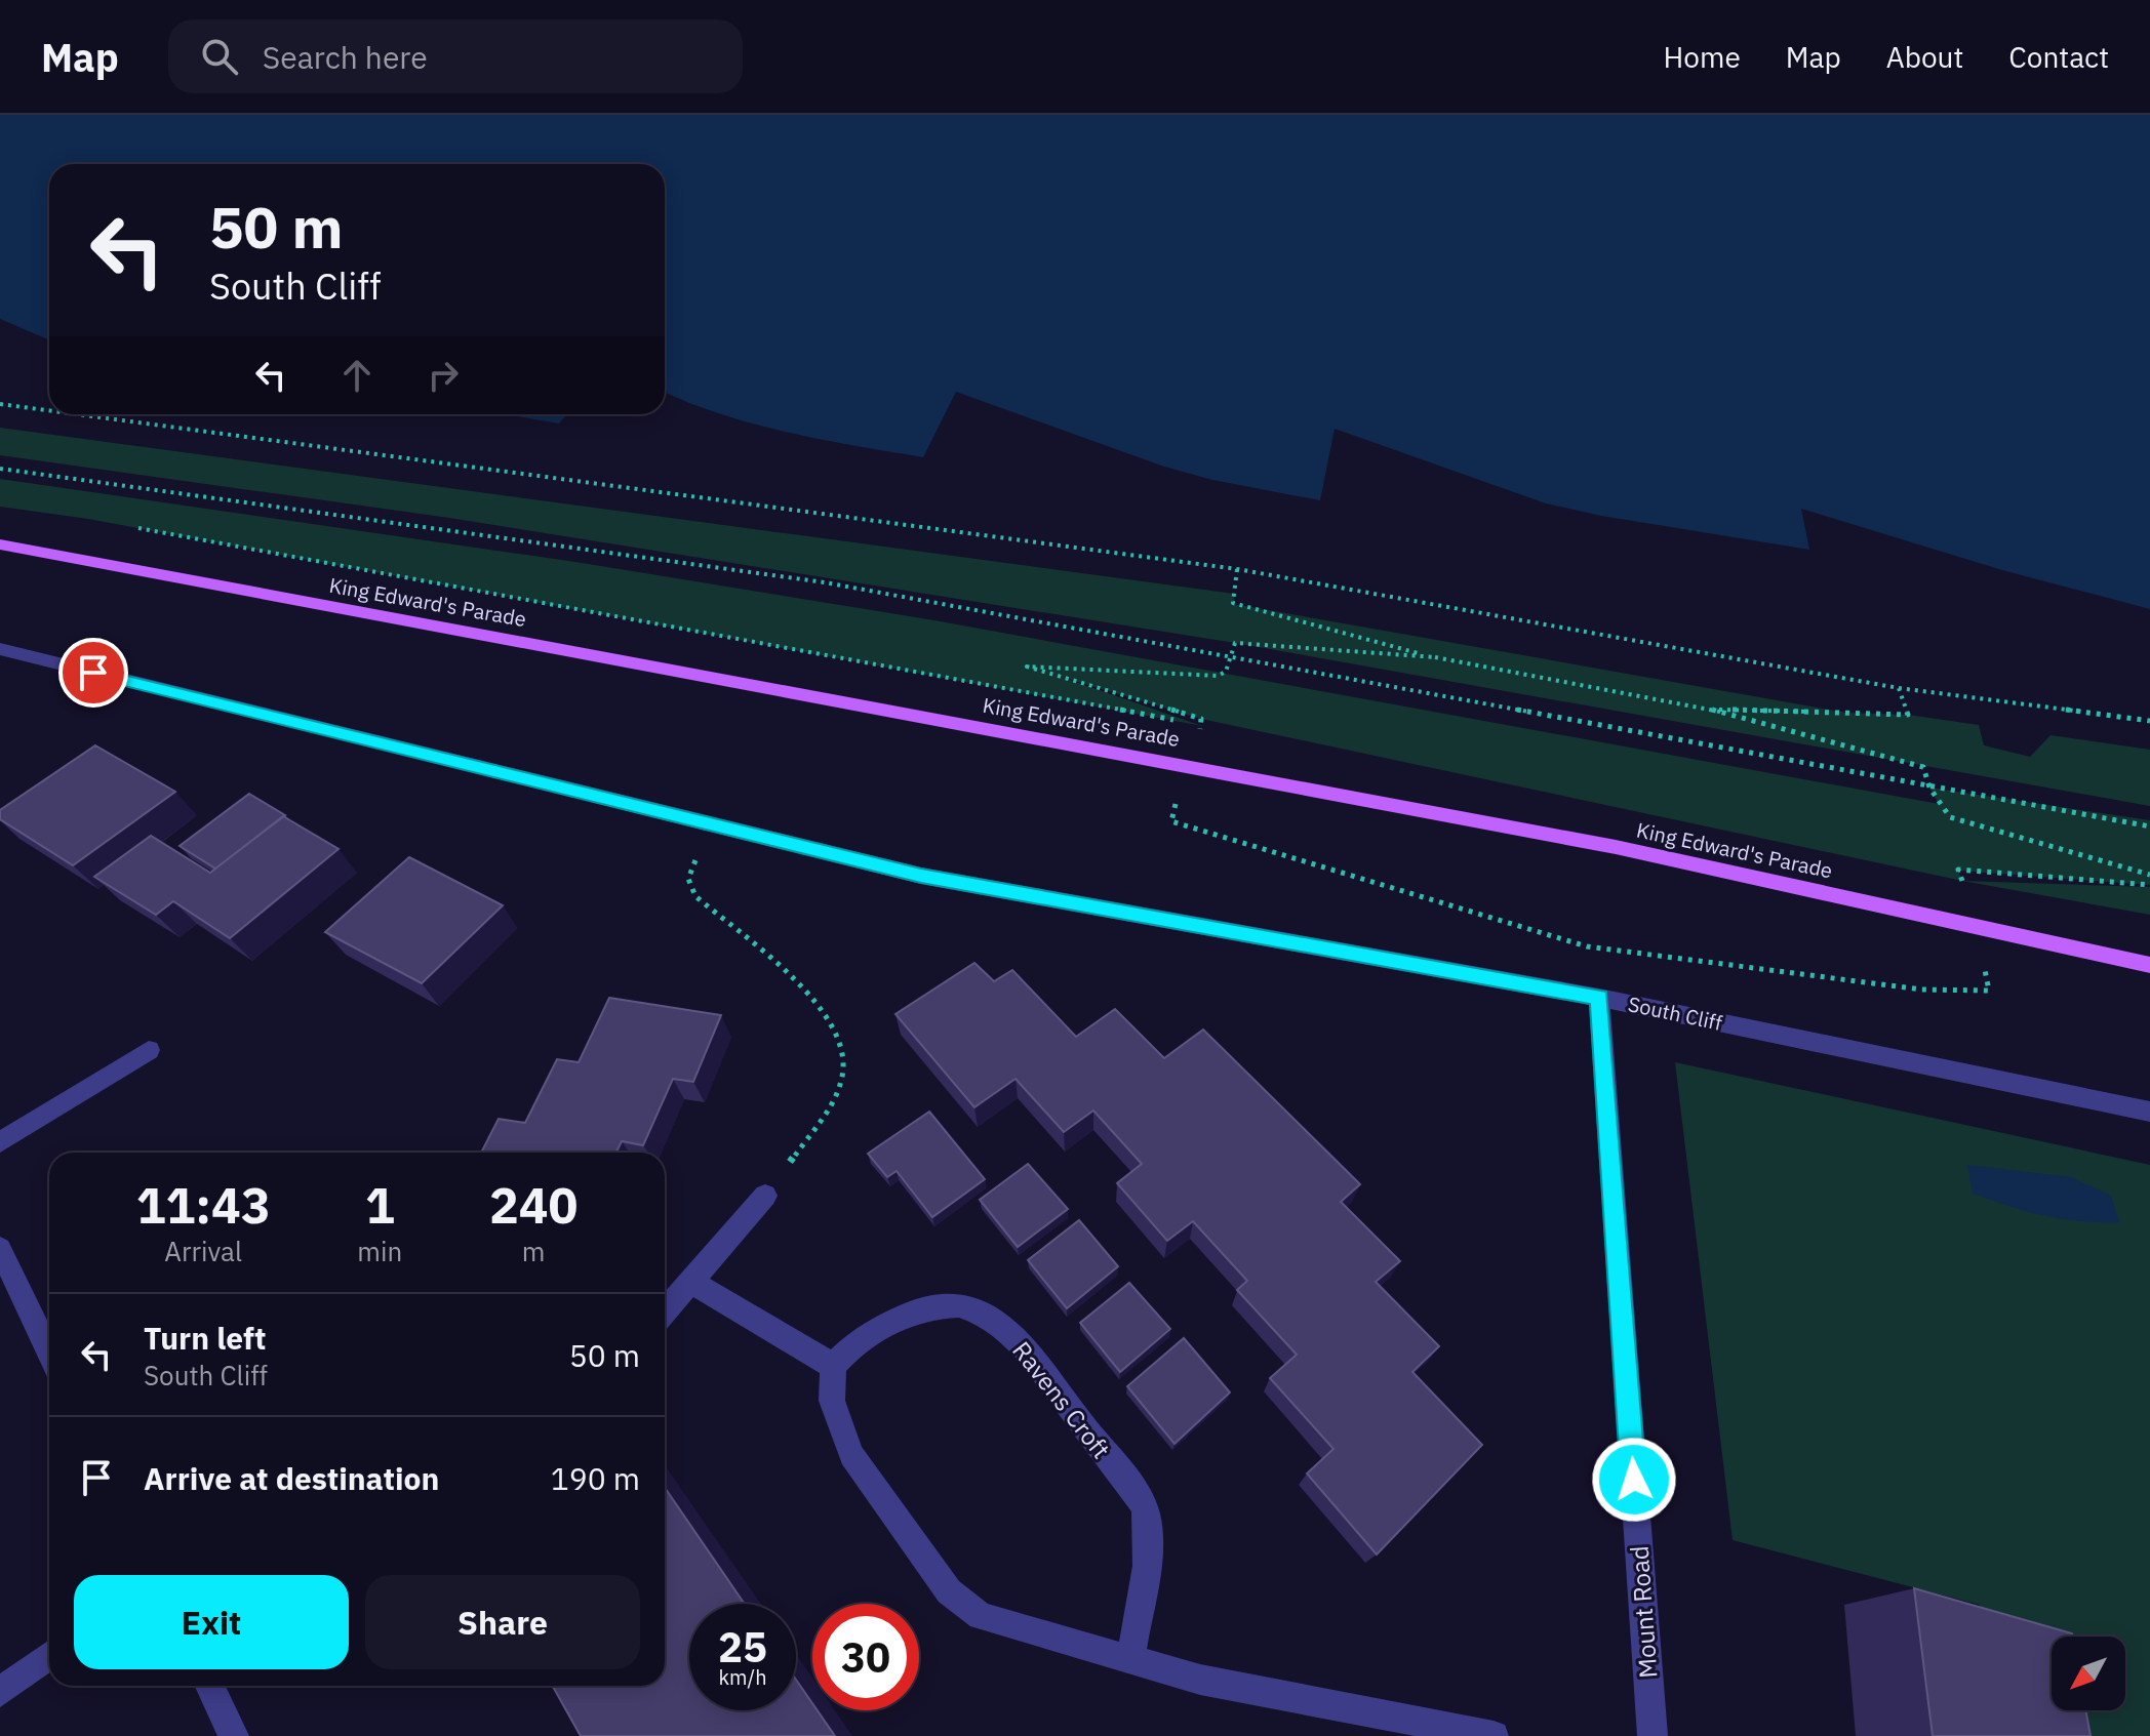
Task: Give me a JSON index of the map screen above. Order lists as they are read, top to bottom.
{
  "streets": {
    "main road": ["King Edward's Parade"],
    "street": ["South Cliff", "Ravens Croft", "Mount Road"]
  },
  "crossings": [
    ["South Cliff", "Mount Road"]
  ],
  "north": "bottom left",
  "page": {
    "header": "Map",
    "search": "Search here",
    "nav": [
      "Home",
      "Map",
      "About",
      "Contact"
    ],
    "turn": ["50 m", "South Cliff"],
    "eta": [
      "11:43",
      "Arrival",
      "1",
      "min",
      "240",
      "m"
    ],
    "list": [
      {
        "name": "Turn left",
        "note": "South Cliff",
        "value": "50 m"
      },
      {
        "name": "Arrive at destination",
        "value": "190 m"
      }
    ],
    "buttons": ["Exit", "Share"],
    "speed": "25 km/h",
    "limit": "30"
  }
}
